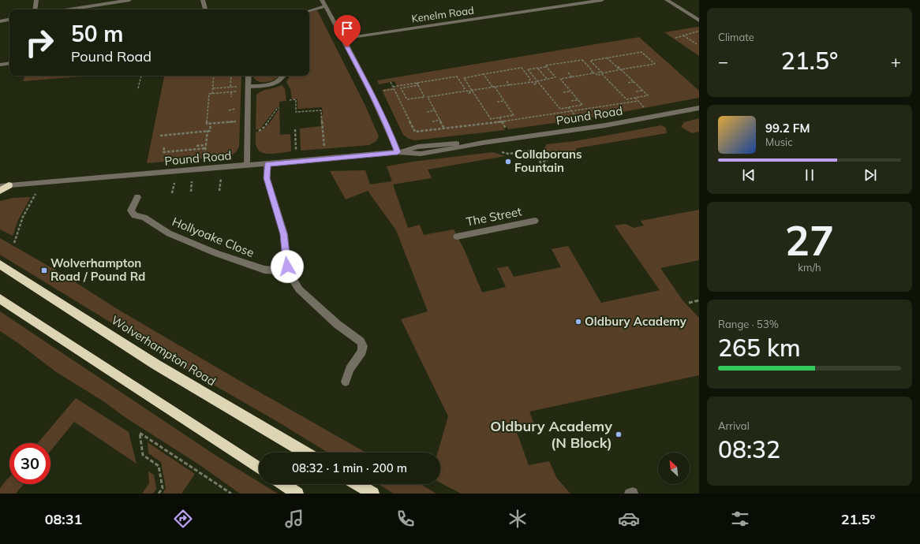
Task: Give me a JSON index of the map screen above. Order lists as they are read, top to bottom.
{
  "streets": {
    "highway": ["Wolverhampton Road"],
    "street": [
      "Kenelm Road",
      "Pound Road",
      "The Street",
      "Hollyoake Close"
    ]
  },
  "places": {
    "other": ["Collaborans Fountain", "Oldbury Academy", "Oldbury Academy (N Block)"],
    "transit": ["Wolverhampton Road / Pound Rd"]
  },
  "north": "top left",
  "page": {
    "tile": [
      "Climate",
      ["27", "km/h"],
      ["Range · 53%", "265 km"],
      ["Arrival", "08:32"]
    ],
    "turn": ["50 m", "Pound Road"],
    "heat": ["−", "21.5°", "+"],
    "song": ["99.2 FM", "Music"],
    "limit": "30",
    "trip": "08:32 · 1 min · 200 m",
    "tabs": ["08:31", "21.5°"]
  }
}
